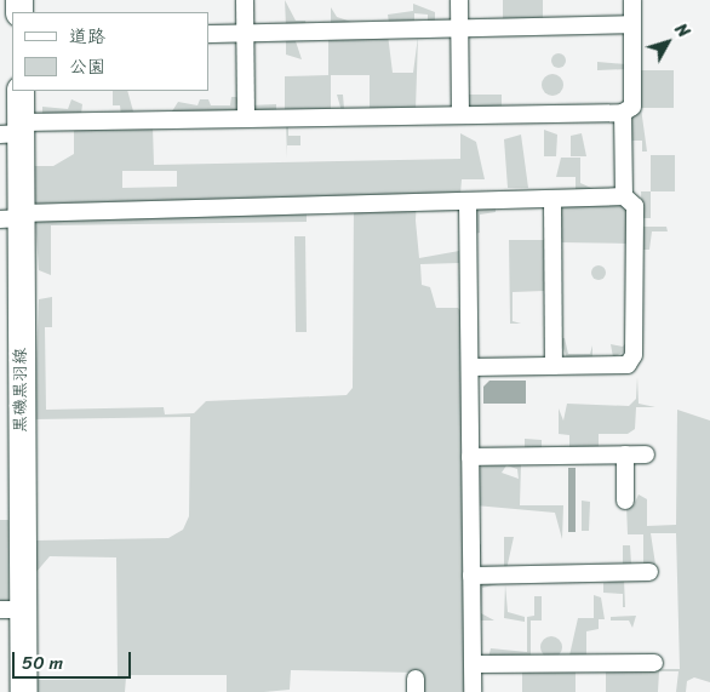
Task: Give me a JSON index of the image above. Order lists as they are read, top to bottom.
{
  "streets": {
    "main road": ["黒磯黒羽線"]
  },
  "legend": ["道路", "公園"],
  "scale_bar": "50 m",
  "north": "top right"
}
